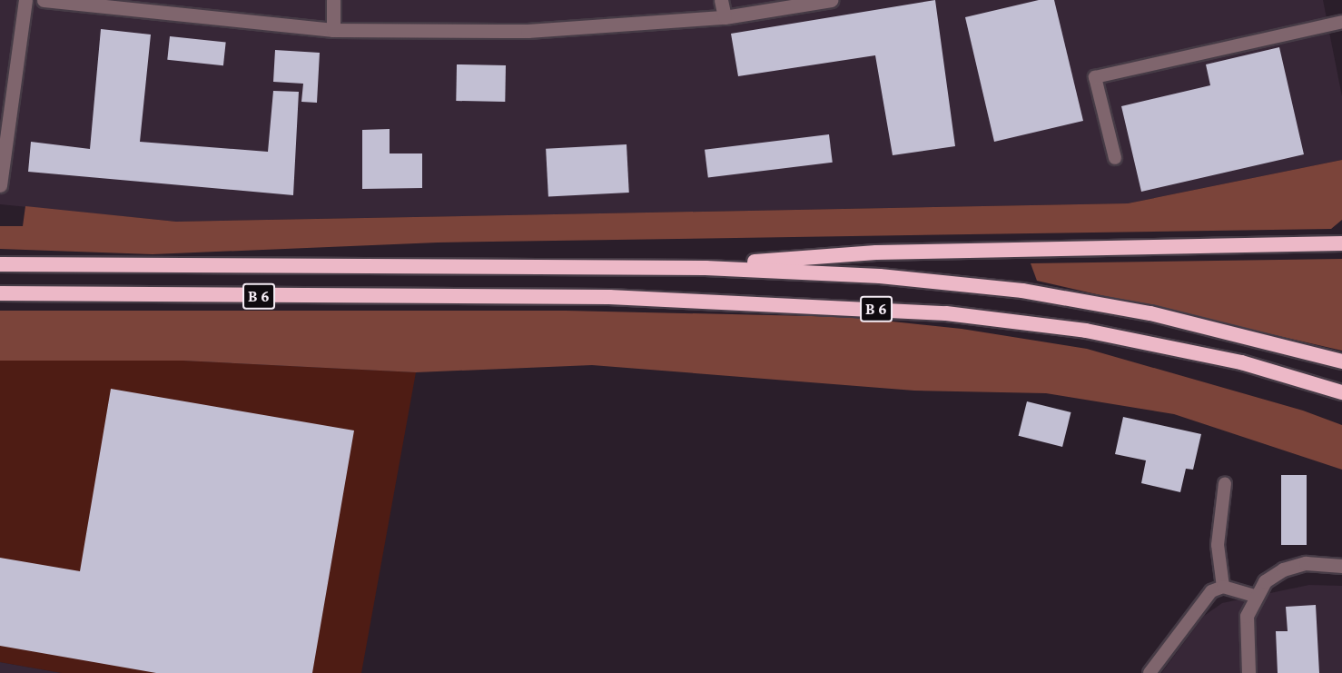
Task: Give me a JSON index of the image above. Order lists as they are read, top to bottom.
{
  "streets": {
    "highway": ["B 6"]
  }
}
